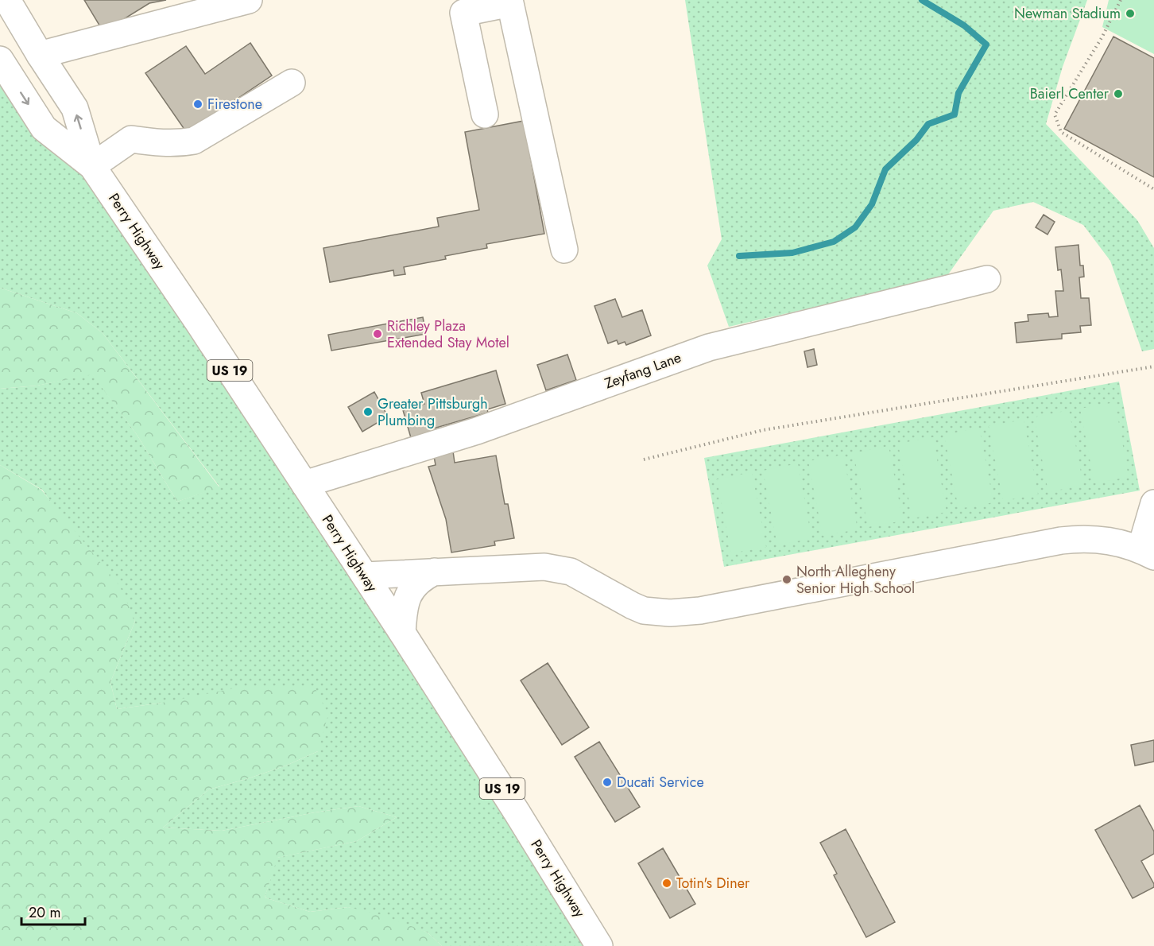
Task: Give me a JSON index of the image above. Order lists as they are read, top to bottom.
{
  "streets": {
    "main road": ["Perry Highway", "US 19", "Zeyfang Lane"]
  },
  "crossings": [
    ["Perry Highway", "Zeyfang Lane"]
  ],
  "places": [
    "Newman Stadium",
    "Baierl Center",
    "Firestone",
    "Richley Plaza Extended Stay Motel",
    "Greater Pittsburgh Plumbing",
    "North Allegheny Senior High School",
    "Ducati Service",
    "Totin's Diner"
  ],
  "scale_bar": "20 m"
}
